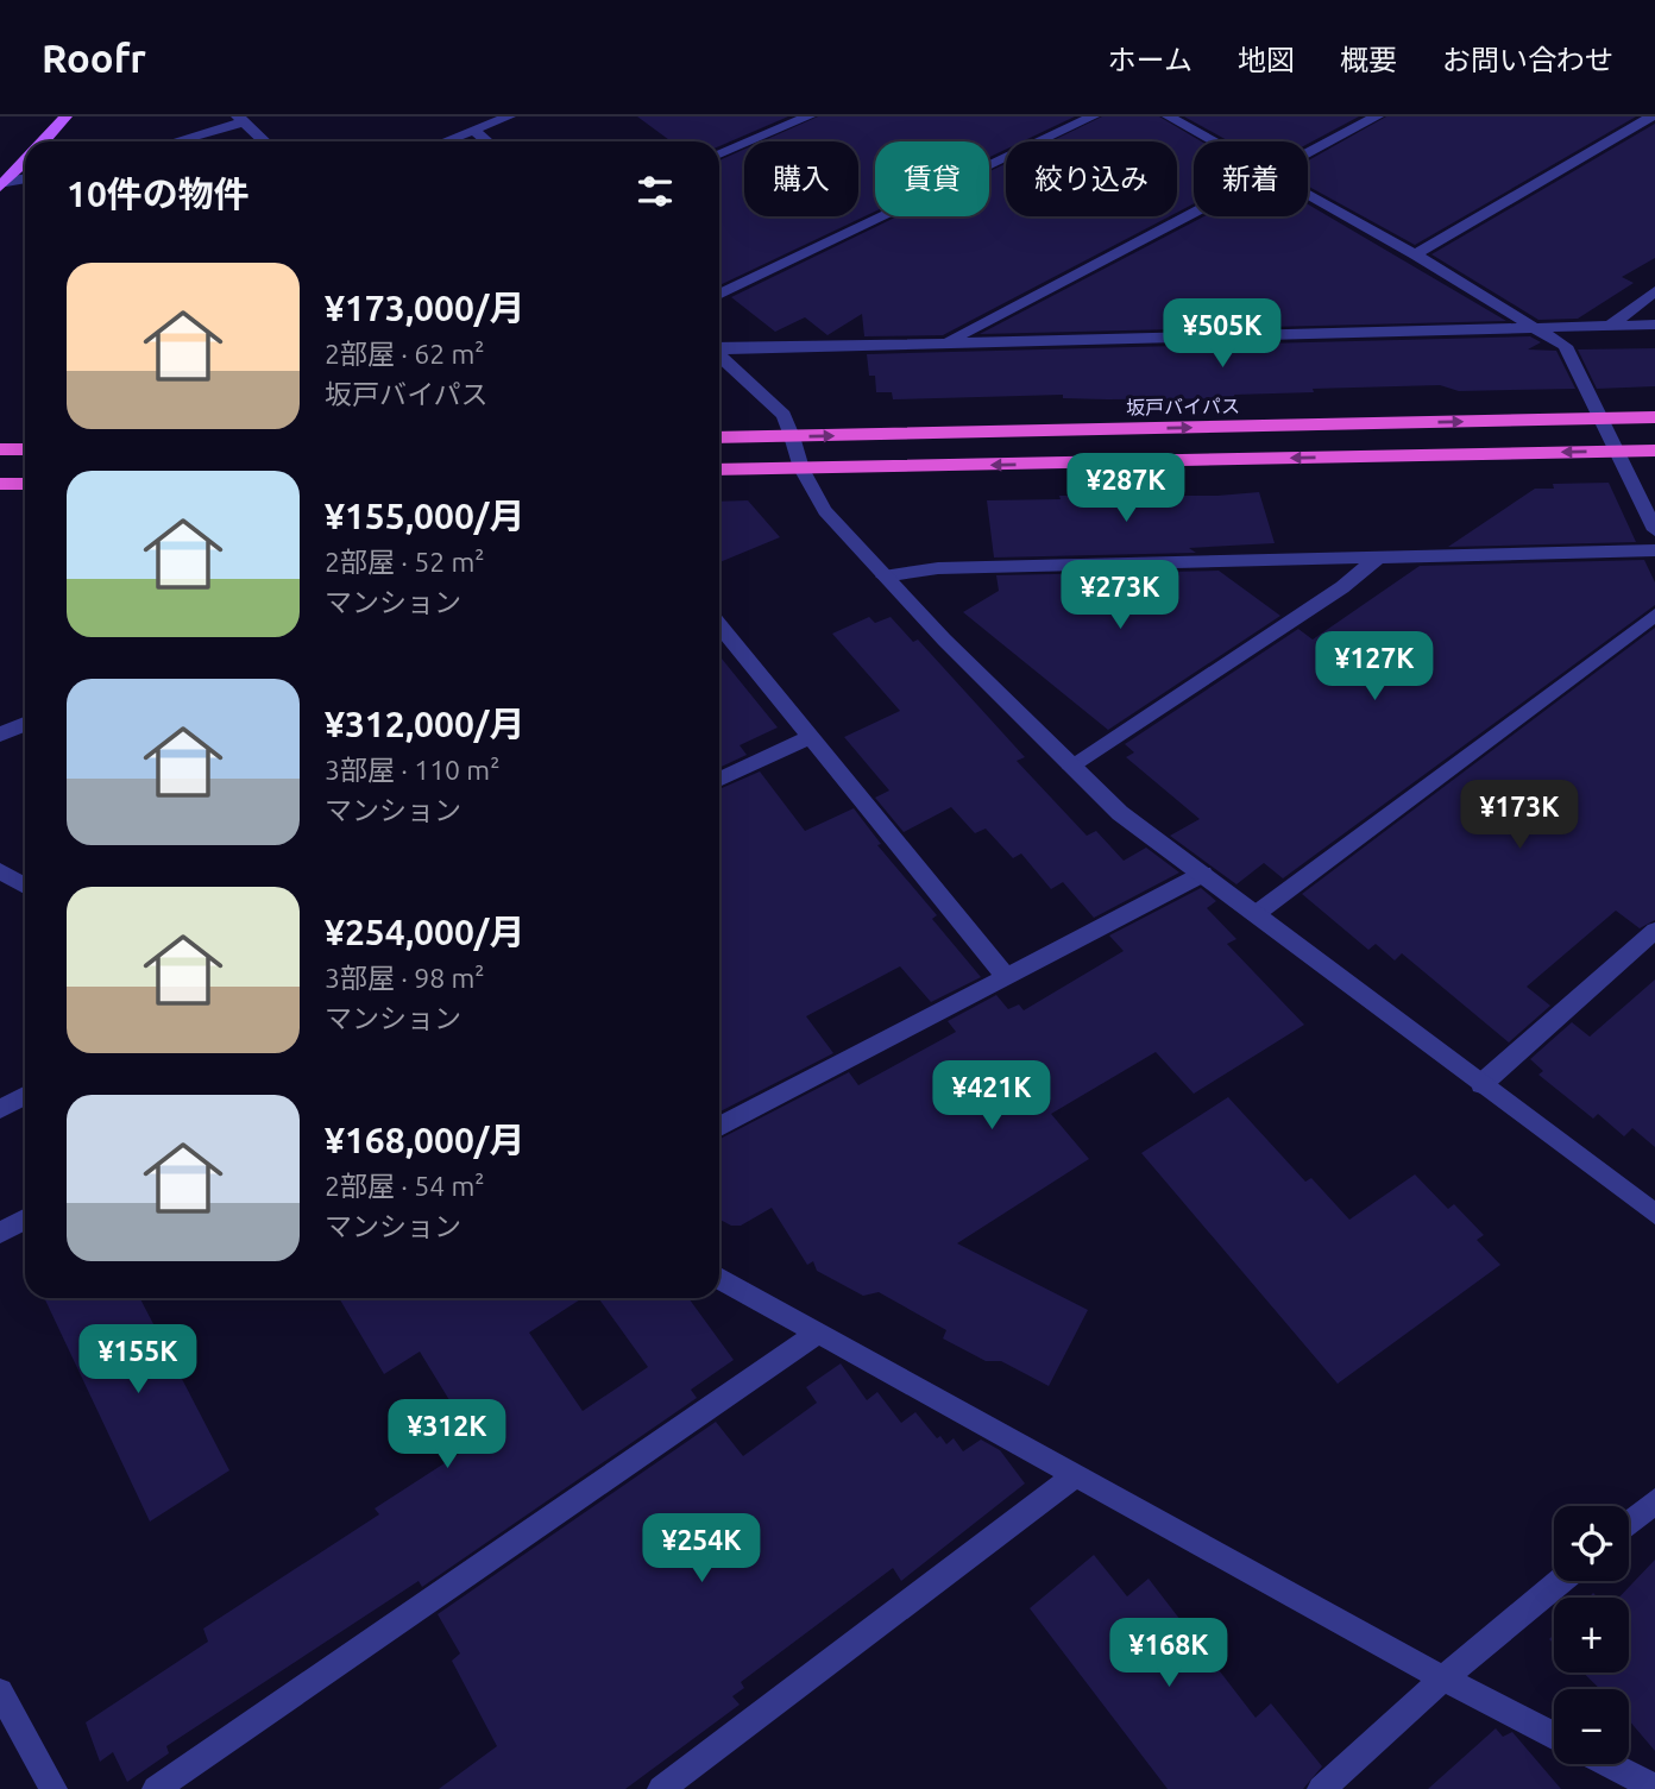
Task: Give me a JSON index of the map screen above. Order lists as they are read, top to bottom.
{
  "streets": {
    "highway": ["坂戸バイパス"]
  },
  "page": {
    "header": "Roofr",
    "nav": [
      "ホーム",
      "地図",
      "概要",
      "お問い合わせ"
    ],
    "chip": [
      "購入",
      "賃貸",
      "絞り込み",
      "新着"
    ],
    "heading": "10件の物件",
    "list": [
      {
        "name": "¥173,000/月",
        "note": "2部屋 · 62 m² · 坂戸バイパス"
      },
      {
        "name": "¥155,000/月",
        "note": "2部屋 · 52 m² · マンション"
      },
      {
        "name": "¥312,000/月",
        "note": "3部屋 · 110 m² · マンション"
      },
      {
        "name": "¥254,000/月",
        "note": "3部屋 · 98 m² · マンション"
      },
      {
        "name": "¥168,000/月",
        "note": "2部屋 · 54 m² · マンション"
      }
    ],
    "price": [
      "¥505K",
      "¥287K",
      "¥273K",
      "¥127K",
      "¥173K",
      "¥421K",
      "¥155K",
      "¥312K",
      "¥254K",
      "¥168K"
    ],
    "map_buttons": ["+", "−"]
  }
}
